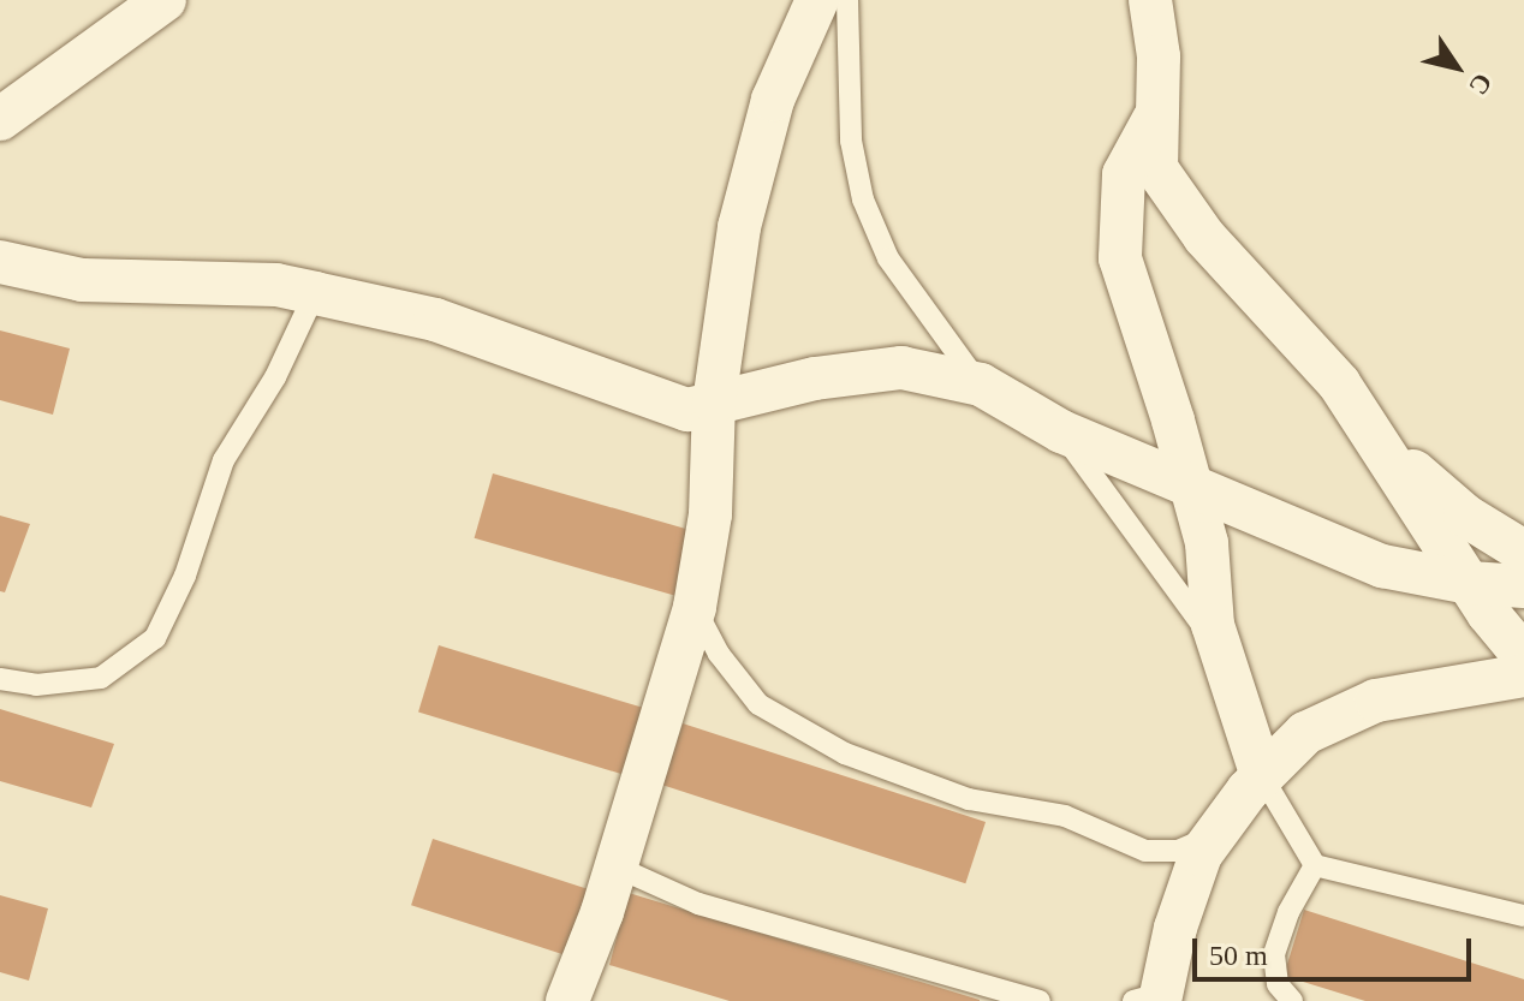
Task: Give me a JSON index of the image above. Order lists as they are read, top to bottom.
{
  "scale_bar": "50 m",
  "north": "bottom right"
}
